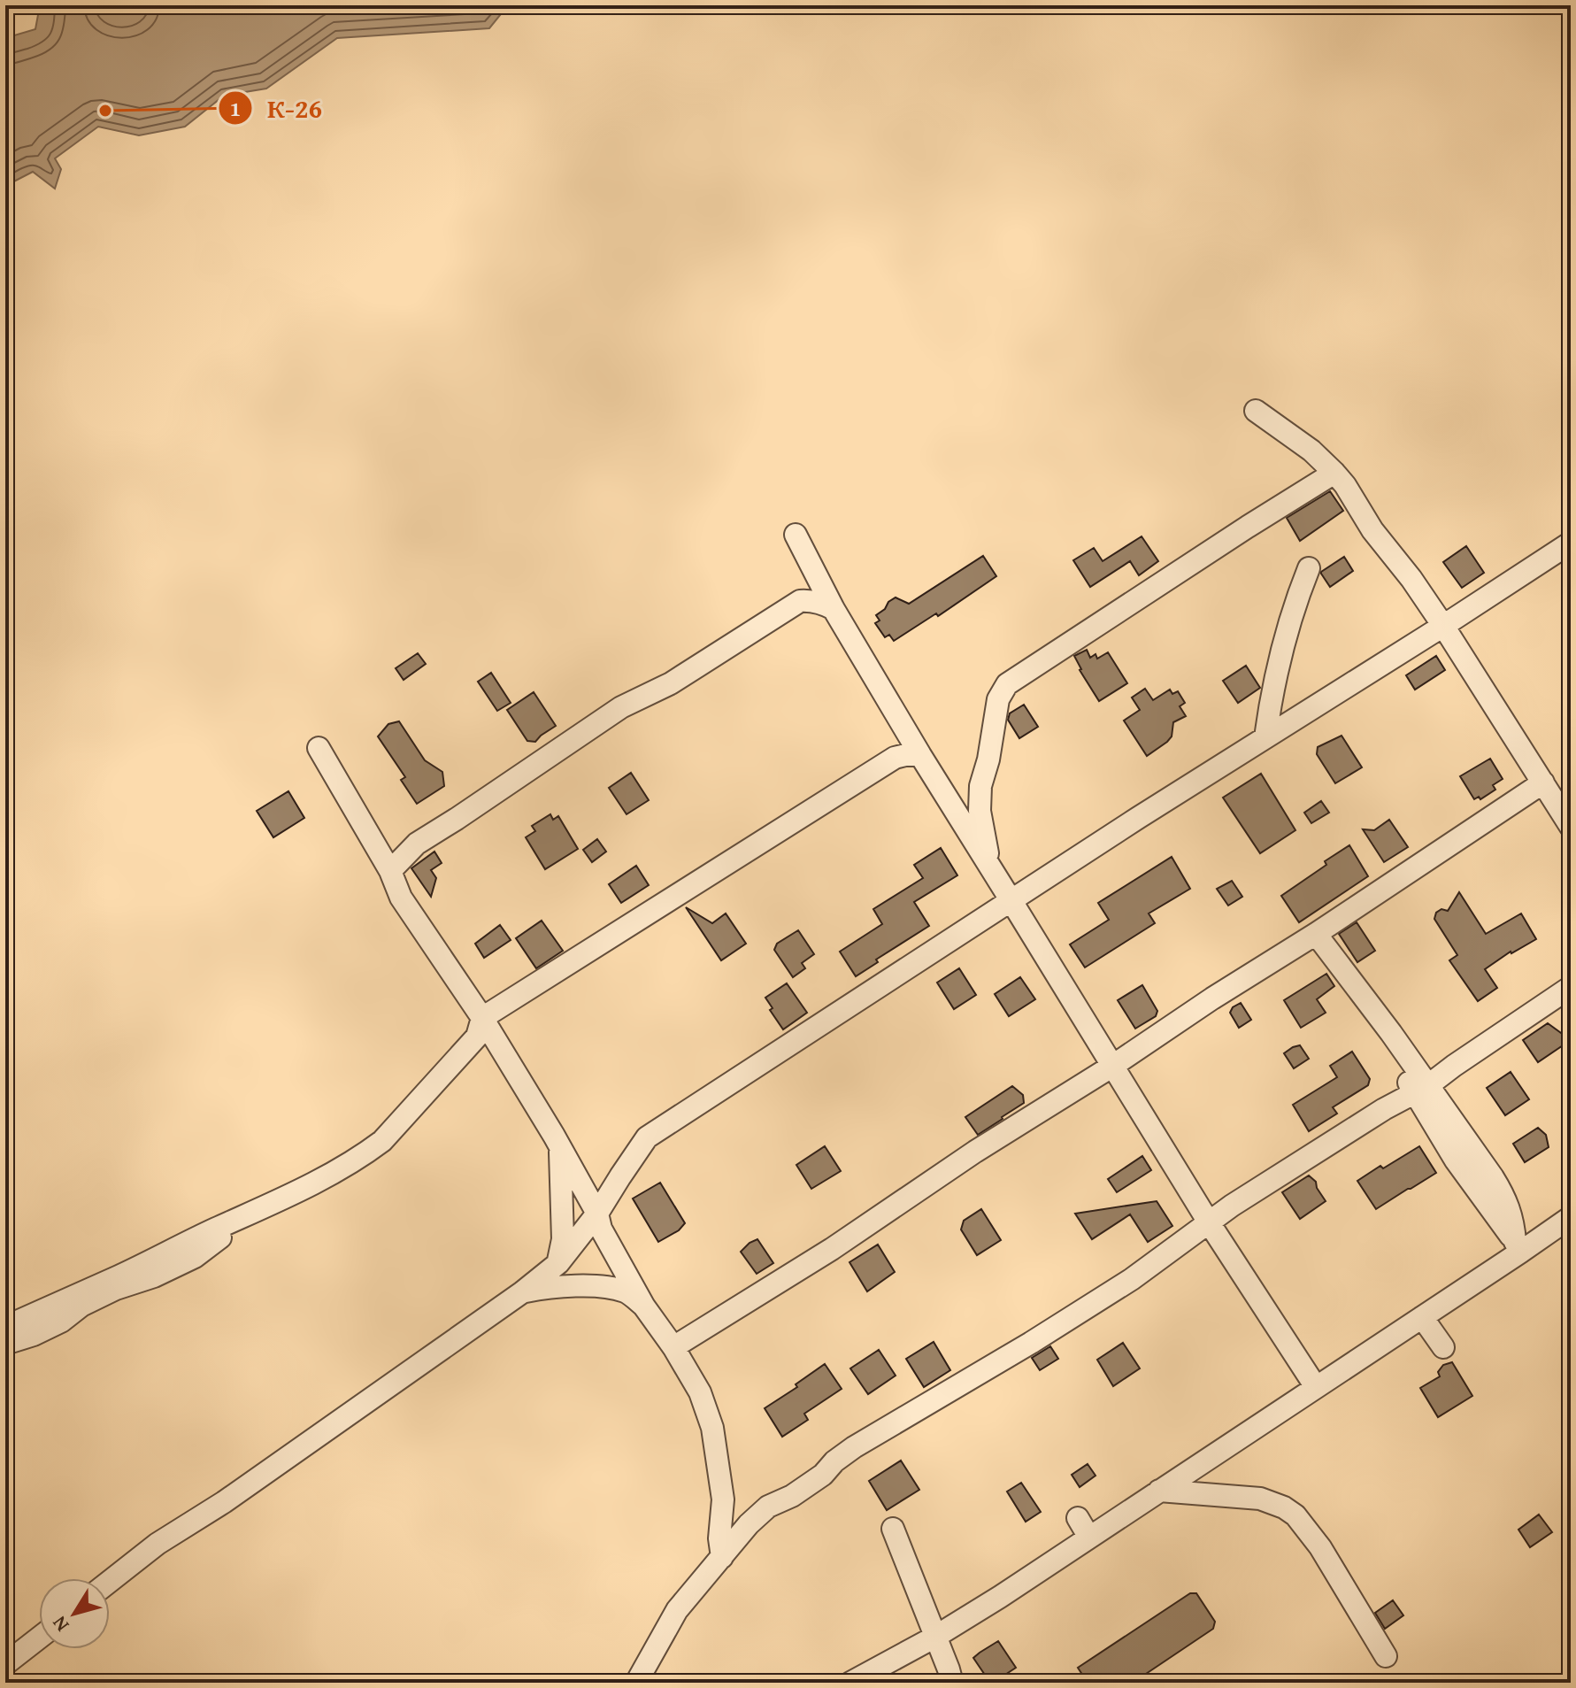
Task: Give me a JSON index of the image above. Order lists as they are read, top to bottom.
{
  "places": ["К-26"],
  "north": "bottom left"
}
